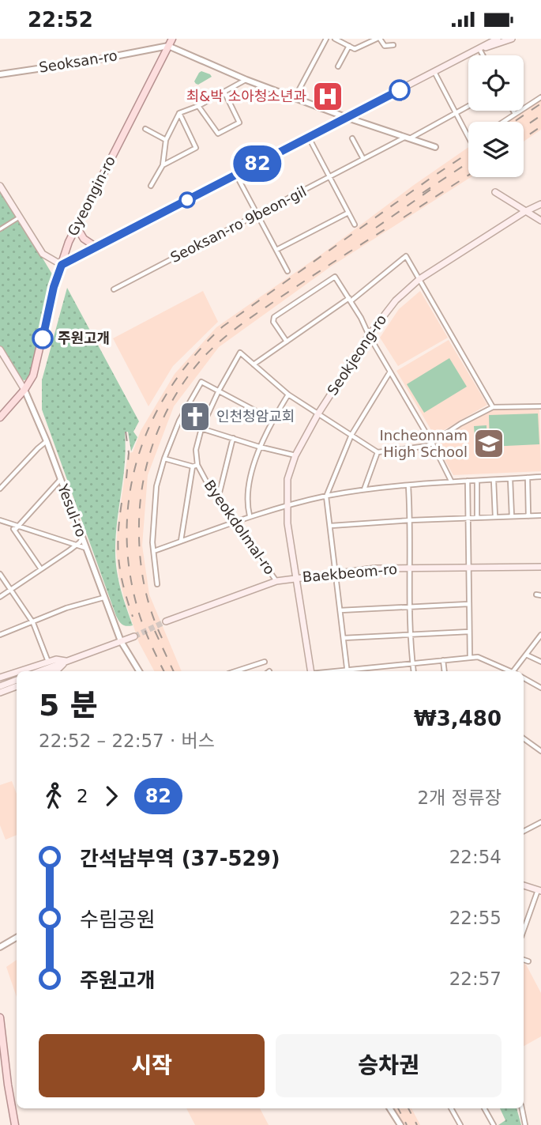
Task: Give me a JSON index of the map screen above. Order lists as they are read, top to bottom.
{
  "streets": {
    "main road": [
      "Gyeongin-ro",
      "Seokjeong-ro",
      "Yesul-ro",
      "Baekbeom-ro"
    ],
    "street": ["Seoksan-ro", "Seoksan-ro 9beon-gil", "Byeokdolmal-ro"]
  },
  "crossings": [
    ["Seoksan-ro", "Gyeongin-ro"],
    ["Gyeongin-ro", "Yesul-ro"],
    ["Seokjeong-ro", "Baekbeom-ro"],
    ["Byeokdolmal-ro", "Baekbeom-ro"]
  ],
  "places": {
    "hospital": ["최&박 소아청소년과"],
    "other": ["주원고개"],
    "church": ["인천청암교회"],
    "school or university": ["Incheonnam High School"]
  },
  "lines": ["bus line 82"],
  "page": {
    "status": "22:52",
    "on_map": "82",
    "heading": ["5 분", "22:52 – 22:57 · 버스", "₩3,480"],
    "legs": ["2", "82", "2개 정류장"],
    "list": [
      {
        "name": "간석남부역 (37-529)",
        "value": "22:54"
      },
      {
        "name": "수림공원",
        "value": "22:55"
      },
      {
        "name": "주원고개",
        "value": "22:57"
      }
    ],
    "buttons": ["시작", "승차권"]
  }
}
